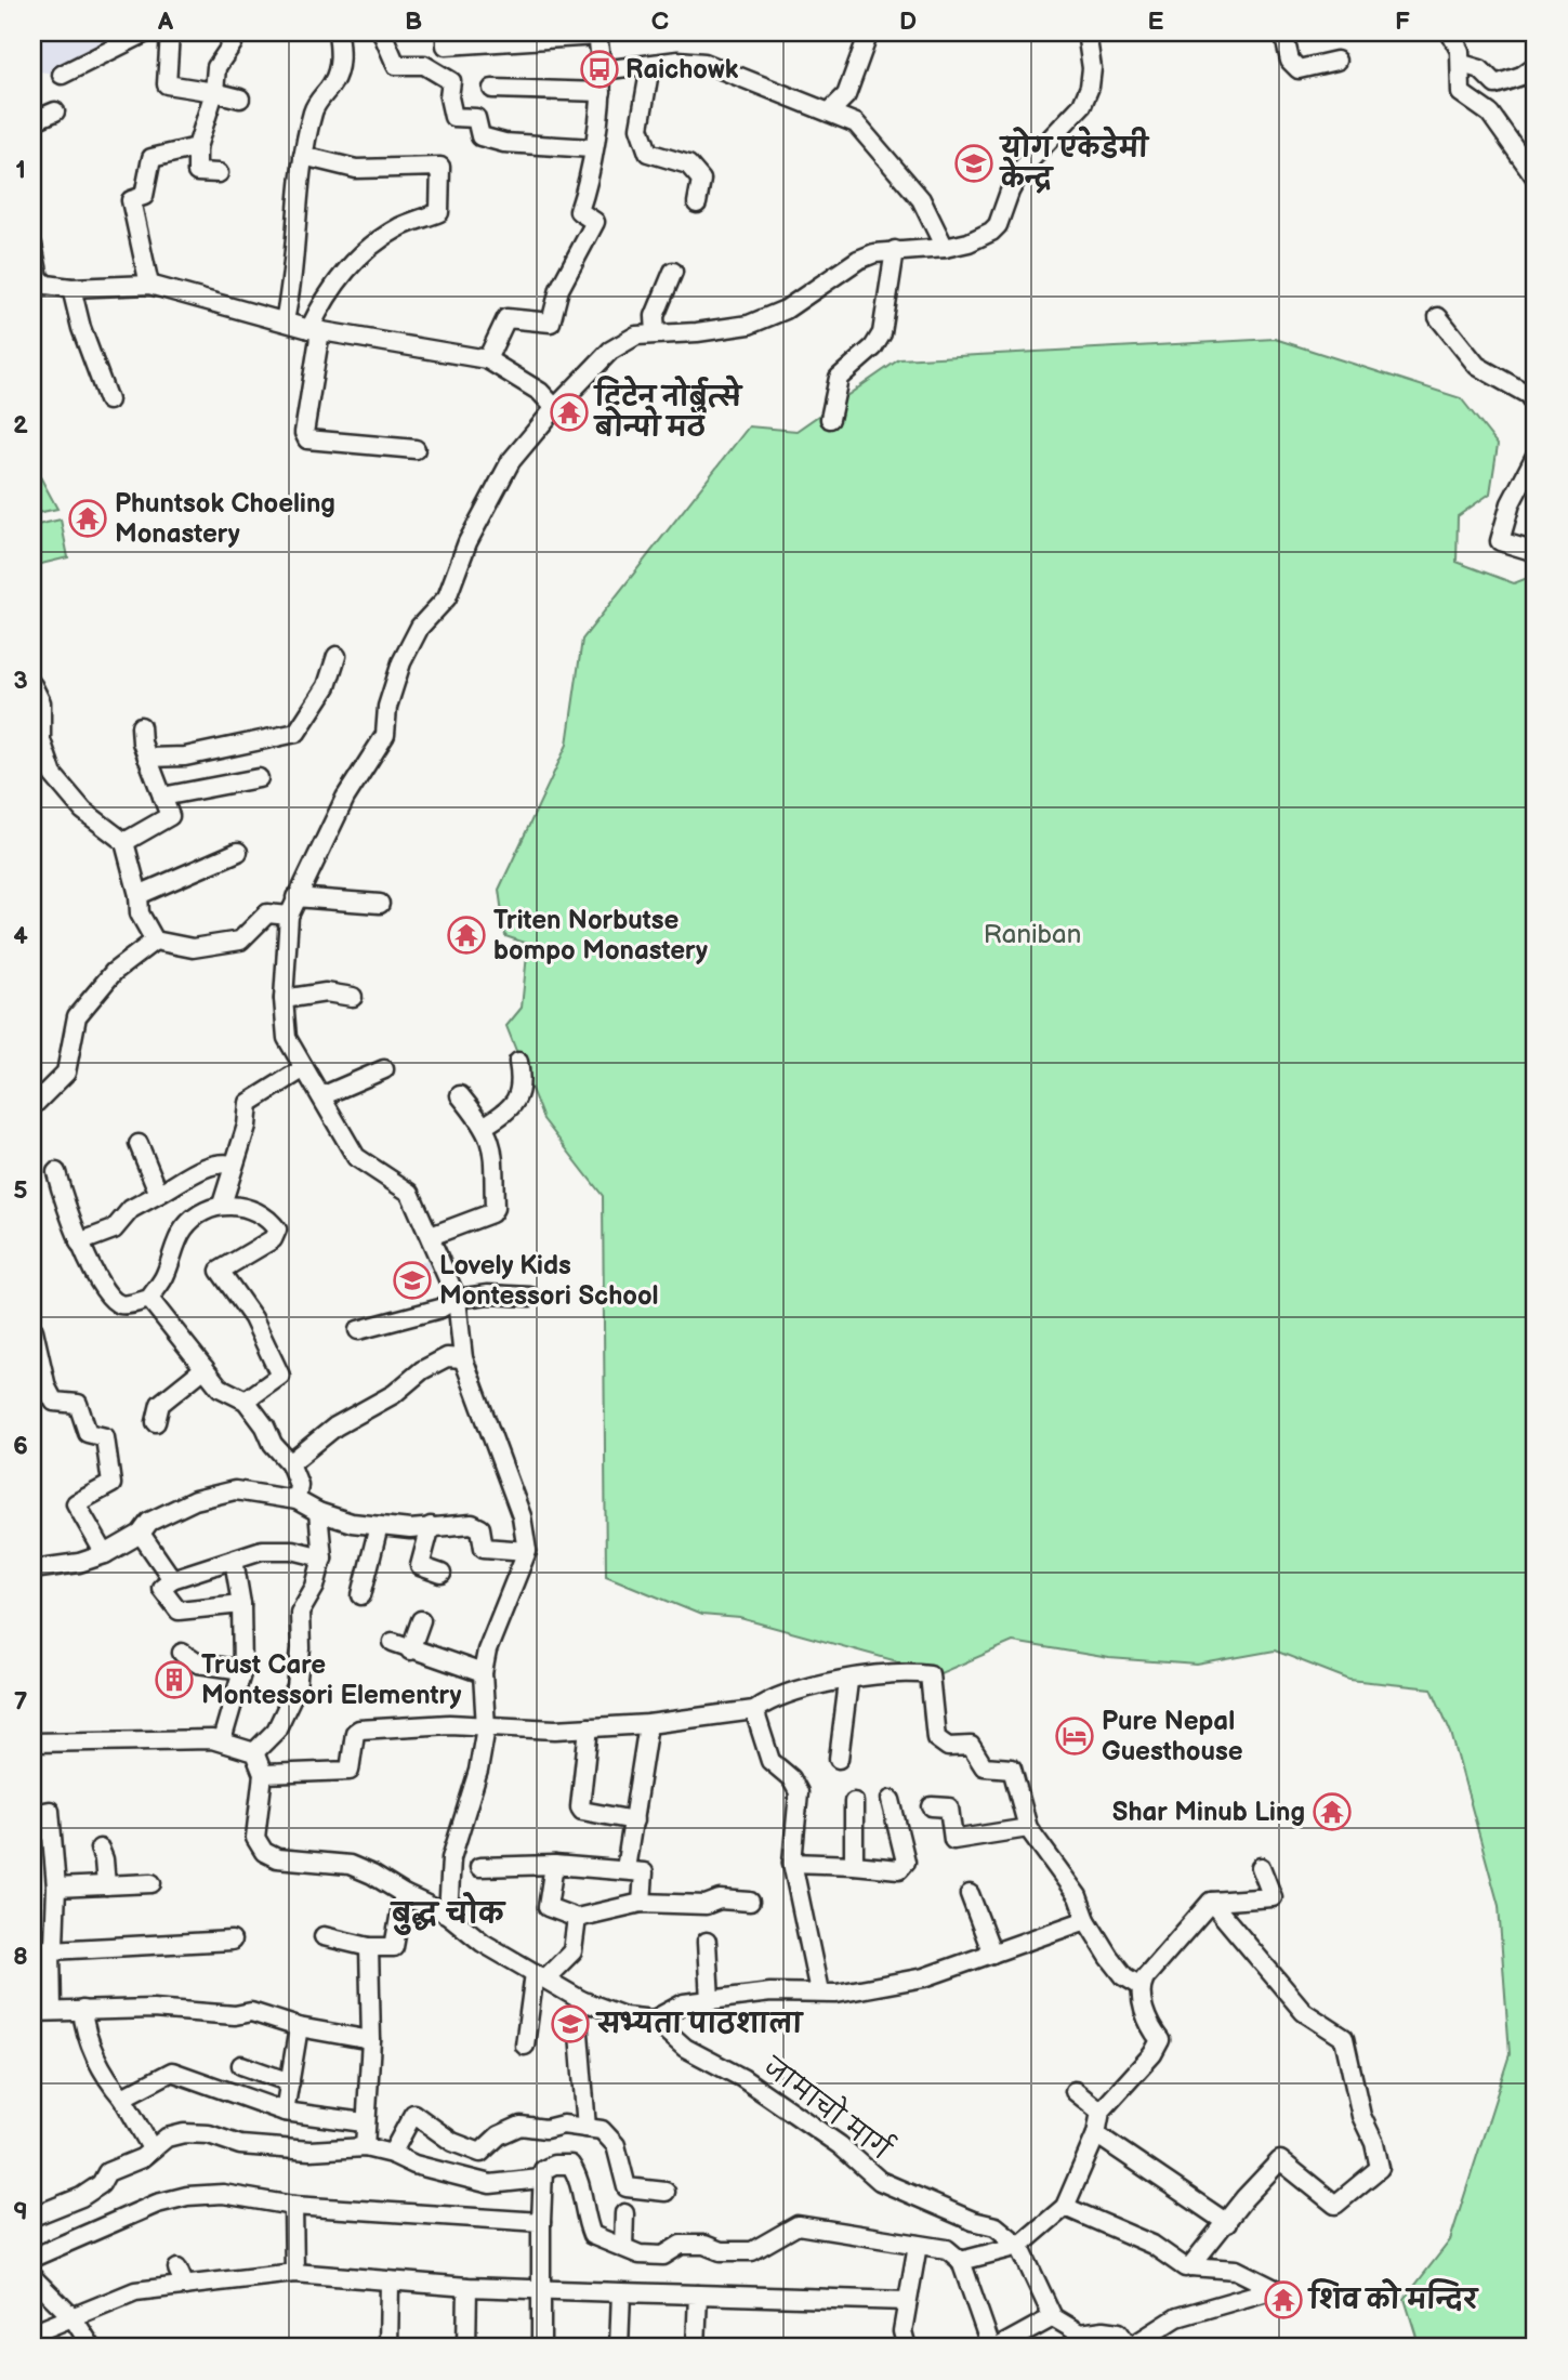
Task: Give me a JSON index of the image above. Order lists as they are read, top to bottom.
{
  "streets": {
    "street": ["जामाचो मार्ग"]
  },
  "districts": ["बुद्ध चोक"],
  "parks": ["Raniban"],
  "places": {
    "bus stop": ["Raichowk"],
    "school or university": ["योग एकेडेमी केन्द्र", "Lovely Kids Montessori School", "सभ्यता पाठशाला"],
    "temple": [
      "ट्रिटेन नोर्बुत्से बोन्पो मठ",
      "Phuntsok Choeling Monastery",
      "Triten Norbutse bompo Monastery",
      "Shar Minub Ling",
      "शिव को मन्दिर"
    ],
    "building": ["Trust Care Montessori Elementry"],
    "hotel": ["Pure Nepal Guesthouse"]
  },
  "grid": {
    "columns": [
      "A",
      "B",
      "C",
      "D",
      "E",
      "F"
    ],
    "rows": [
      "1",
      "2",
      "3",
      "4",
      "5",
      "6",
      "7",
      "8",
      "9"
    ]
  }
}
